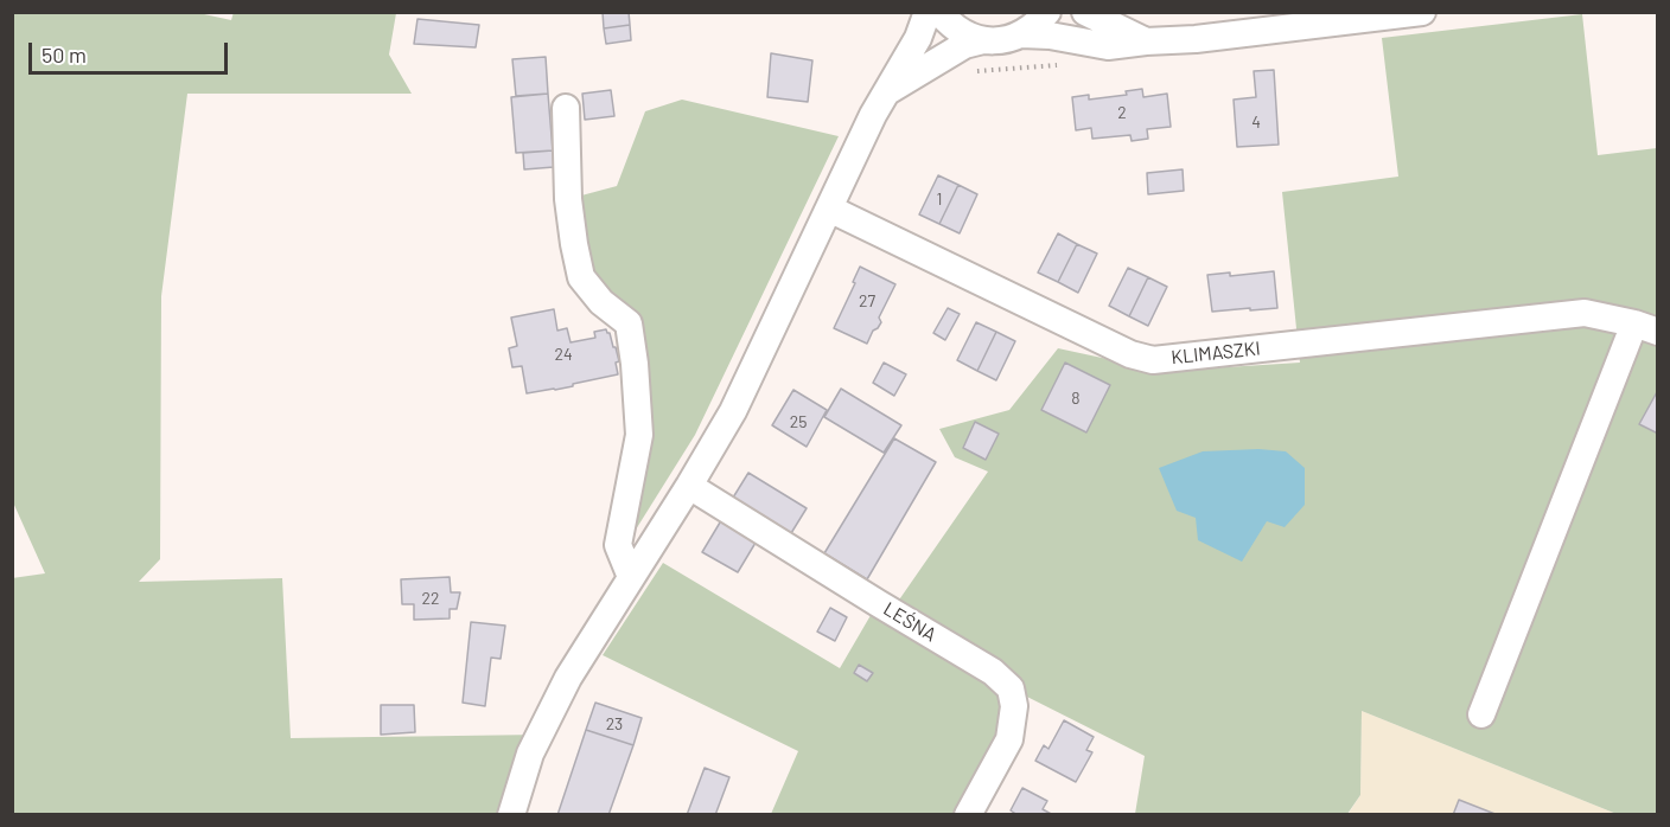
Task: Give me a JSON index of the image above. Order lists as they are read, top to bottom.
{
  "streets": {
    "street": ["KLIMASZKI", "LEŚNA"]
  },
  "house_numbers": [
    "2",
    "4",
    "1",
    "27",
    "24",
    "8",
    "25",
    "22",
    "23"
  ],
  "scale_bar": "50 m"
}
